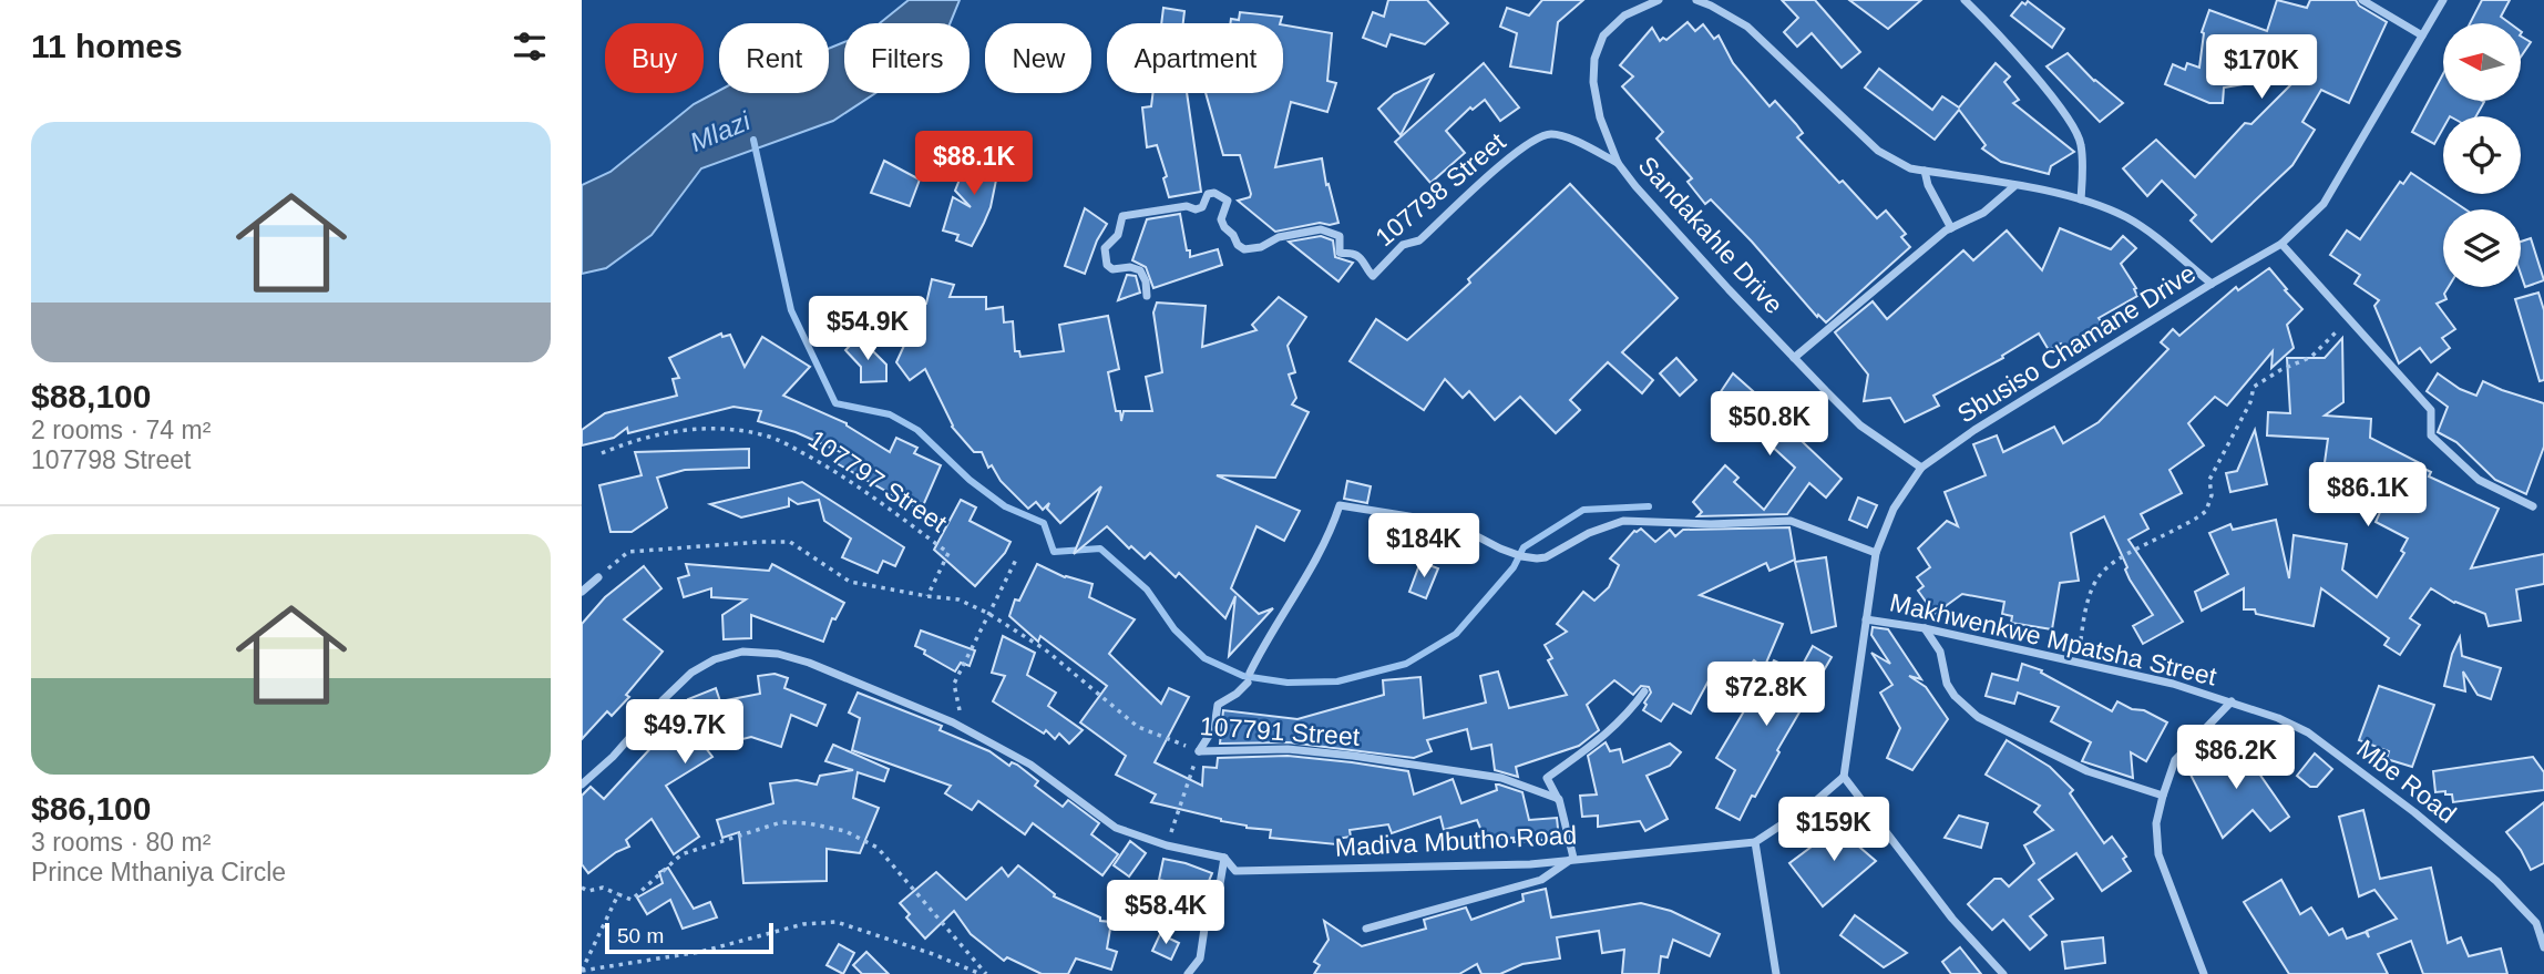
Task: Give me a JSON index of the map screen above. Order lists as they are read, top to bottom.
{
  "streets": {
    "street": [
      "107798 Street",
      "Sandakahle Drive",
      "Sbusiso Chamane Drive",
      "Makhwenkwe Mpatsha Street",
      "107791 Street",
      "Mbe Road",
      "Madiva Mbutho Road"
    ],
    "path": ["107797 Street"]
  },
  "crossings": [
    ["107798 Street", "Sandakahle Drive"],
    ["Sandakahle Drive", "Sbusiso Chamane Drive"],
    ["Sbusiso Chamane Drive", "Makhwenkwe Mpatsha Street"],
    ["107797 Street", "107791 Street"],
    ["Makhwenkwe Mpatsha Street", "Mbe Road"]
  ],
  "water": ["Mlazi"],
  "scale_bar": "50 m",
  "north": "left",
  "page": {
    "heading": "11 homes",
    "chip": [
      "Buy",
      "Rent",
      "Filters",
      "New",
      "Apartment"
    ],
    "price": [
      "$170K",
      "$88.1K",
      "$54.9K",
      "$50.8K",
      "$86.1K",
      "$184K",
      "$72.8K",
      "$49.7K",
      "$86.2K",
      "$159K",
      "$58.4K"
    ],
    "list": [
      {
        "name": "$88,100",
        "note": "2 rooms · 74 m² · 107798 Street"
      },
      {
        "name": "$86,100",
        "note": "3 rooms · 80 m² · Prince Mthaniya Circle"
      }
    ],
    "scale": "50 m"
  }
}
